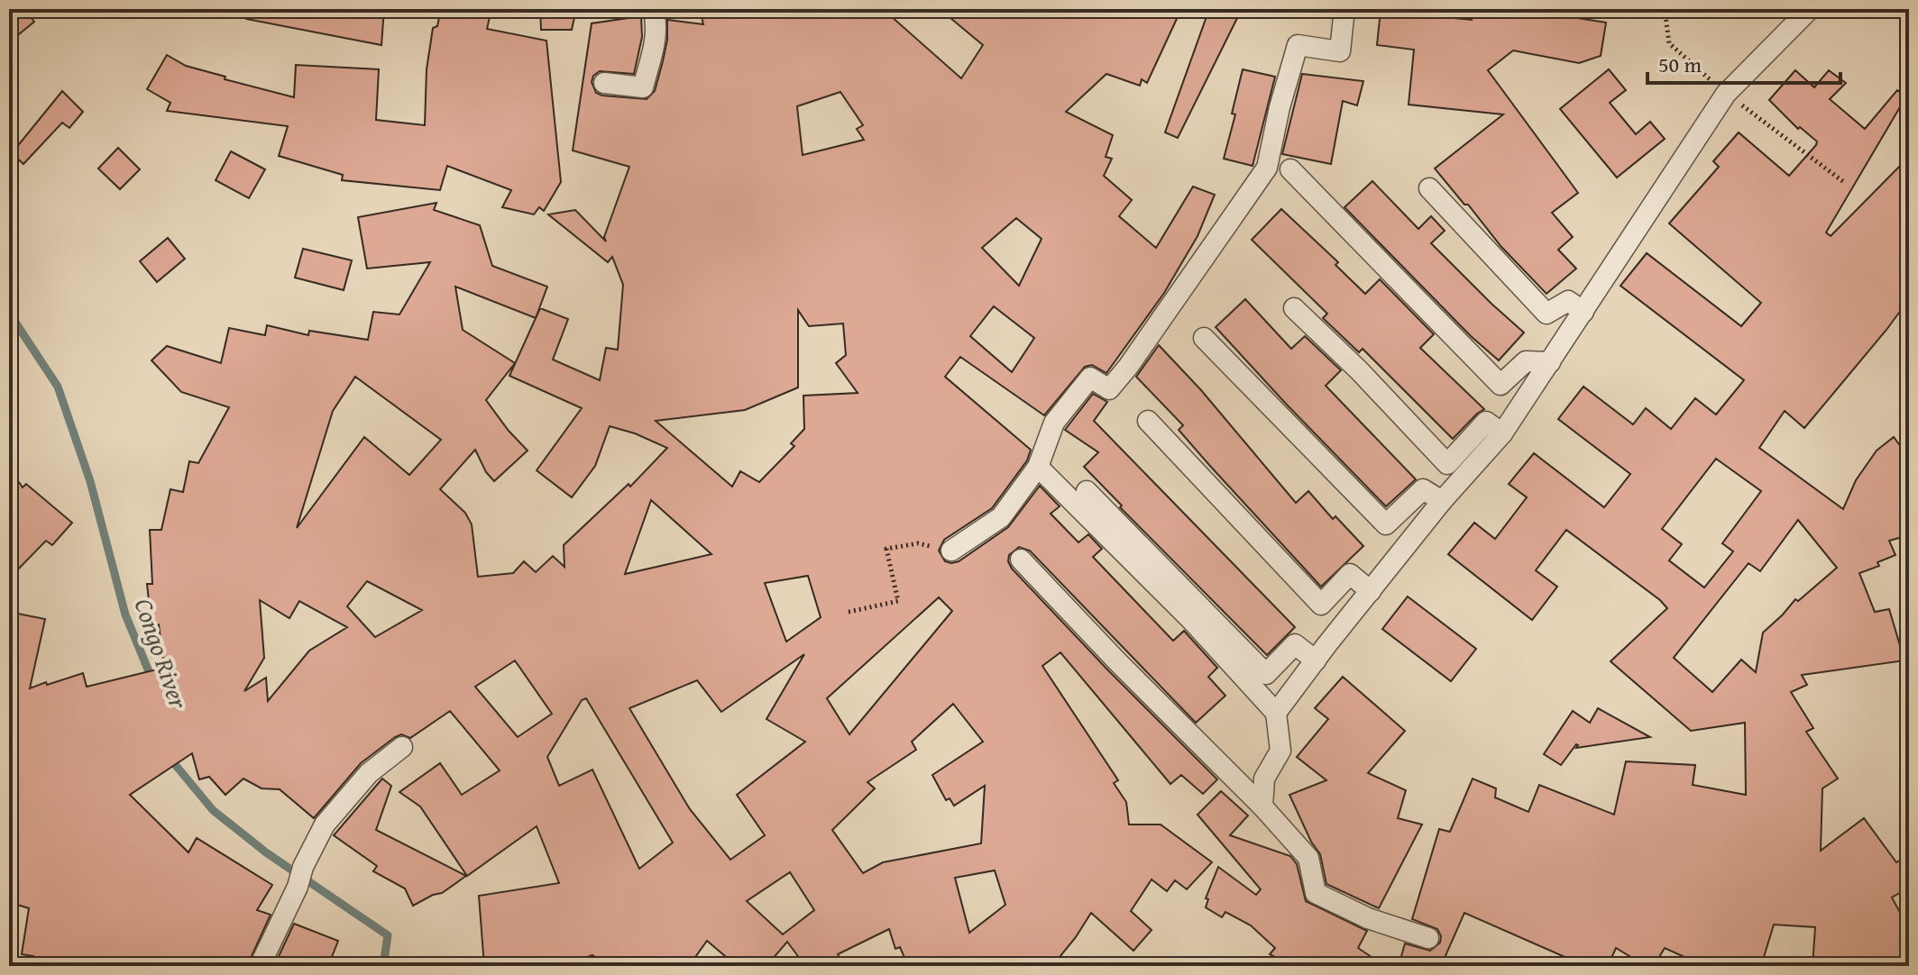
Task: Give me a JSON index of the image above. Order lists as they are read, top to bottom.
{
  "water": ["Congo River"],
  "scale_bar": "50 m"
}
